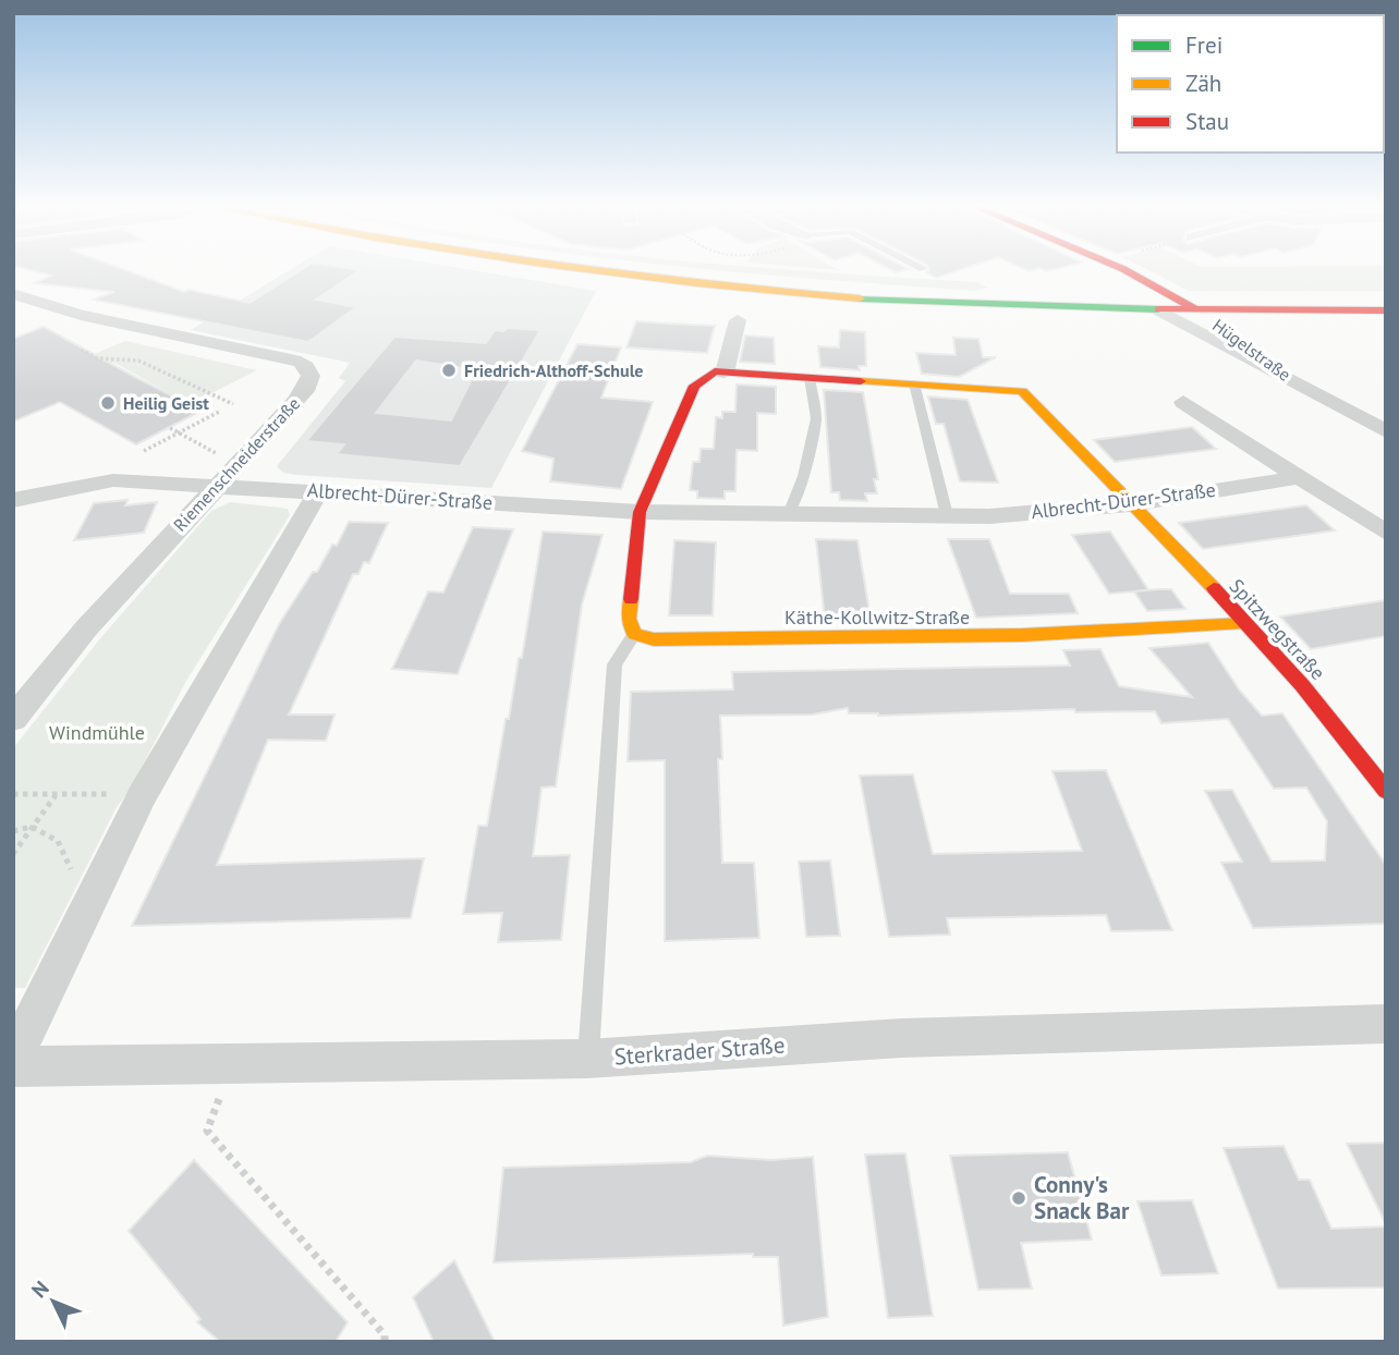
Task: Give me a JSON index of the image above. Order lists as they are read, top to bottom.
{
  "streets": {
    "street": [
      "Hügelstraße",
      "Riemenschneiderstraße",
      "Albrecht-Dürer-Straße",
      "Käthe-Kollwitz-Straße",
      "Spitzwegstraße",
      "Sterkrader Straße"
    ]
  },
  "crossings": [
    ["Riemenschneiderstraße", "Albrecht-Dürer-Straße"],
    ["Albrecht-Dürer-Straße", "Spitzwegstraße"],
    ["Käthe-Kollwitz-Straße", "Spitzwegstraße"]
  ],
  "parks": ["Windmühle"],
  "places": ["Friedrich-Althoff-Schule", "Heilig Geist", "Conny's Snack Bar"],
  "legend": ["Frei", "Zäh", "Stau"],
  "north": "top left"
}
